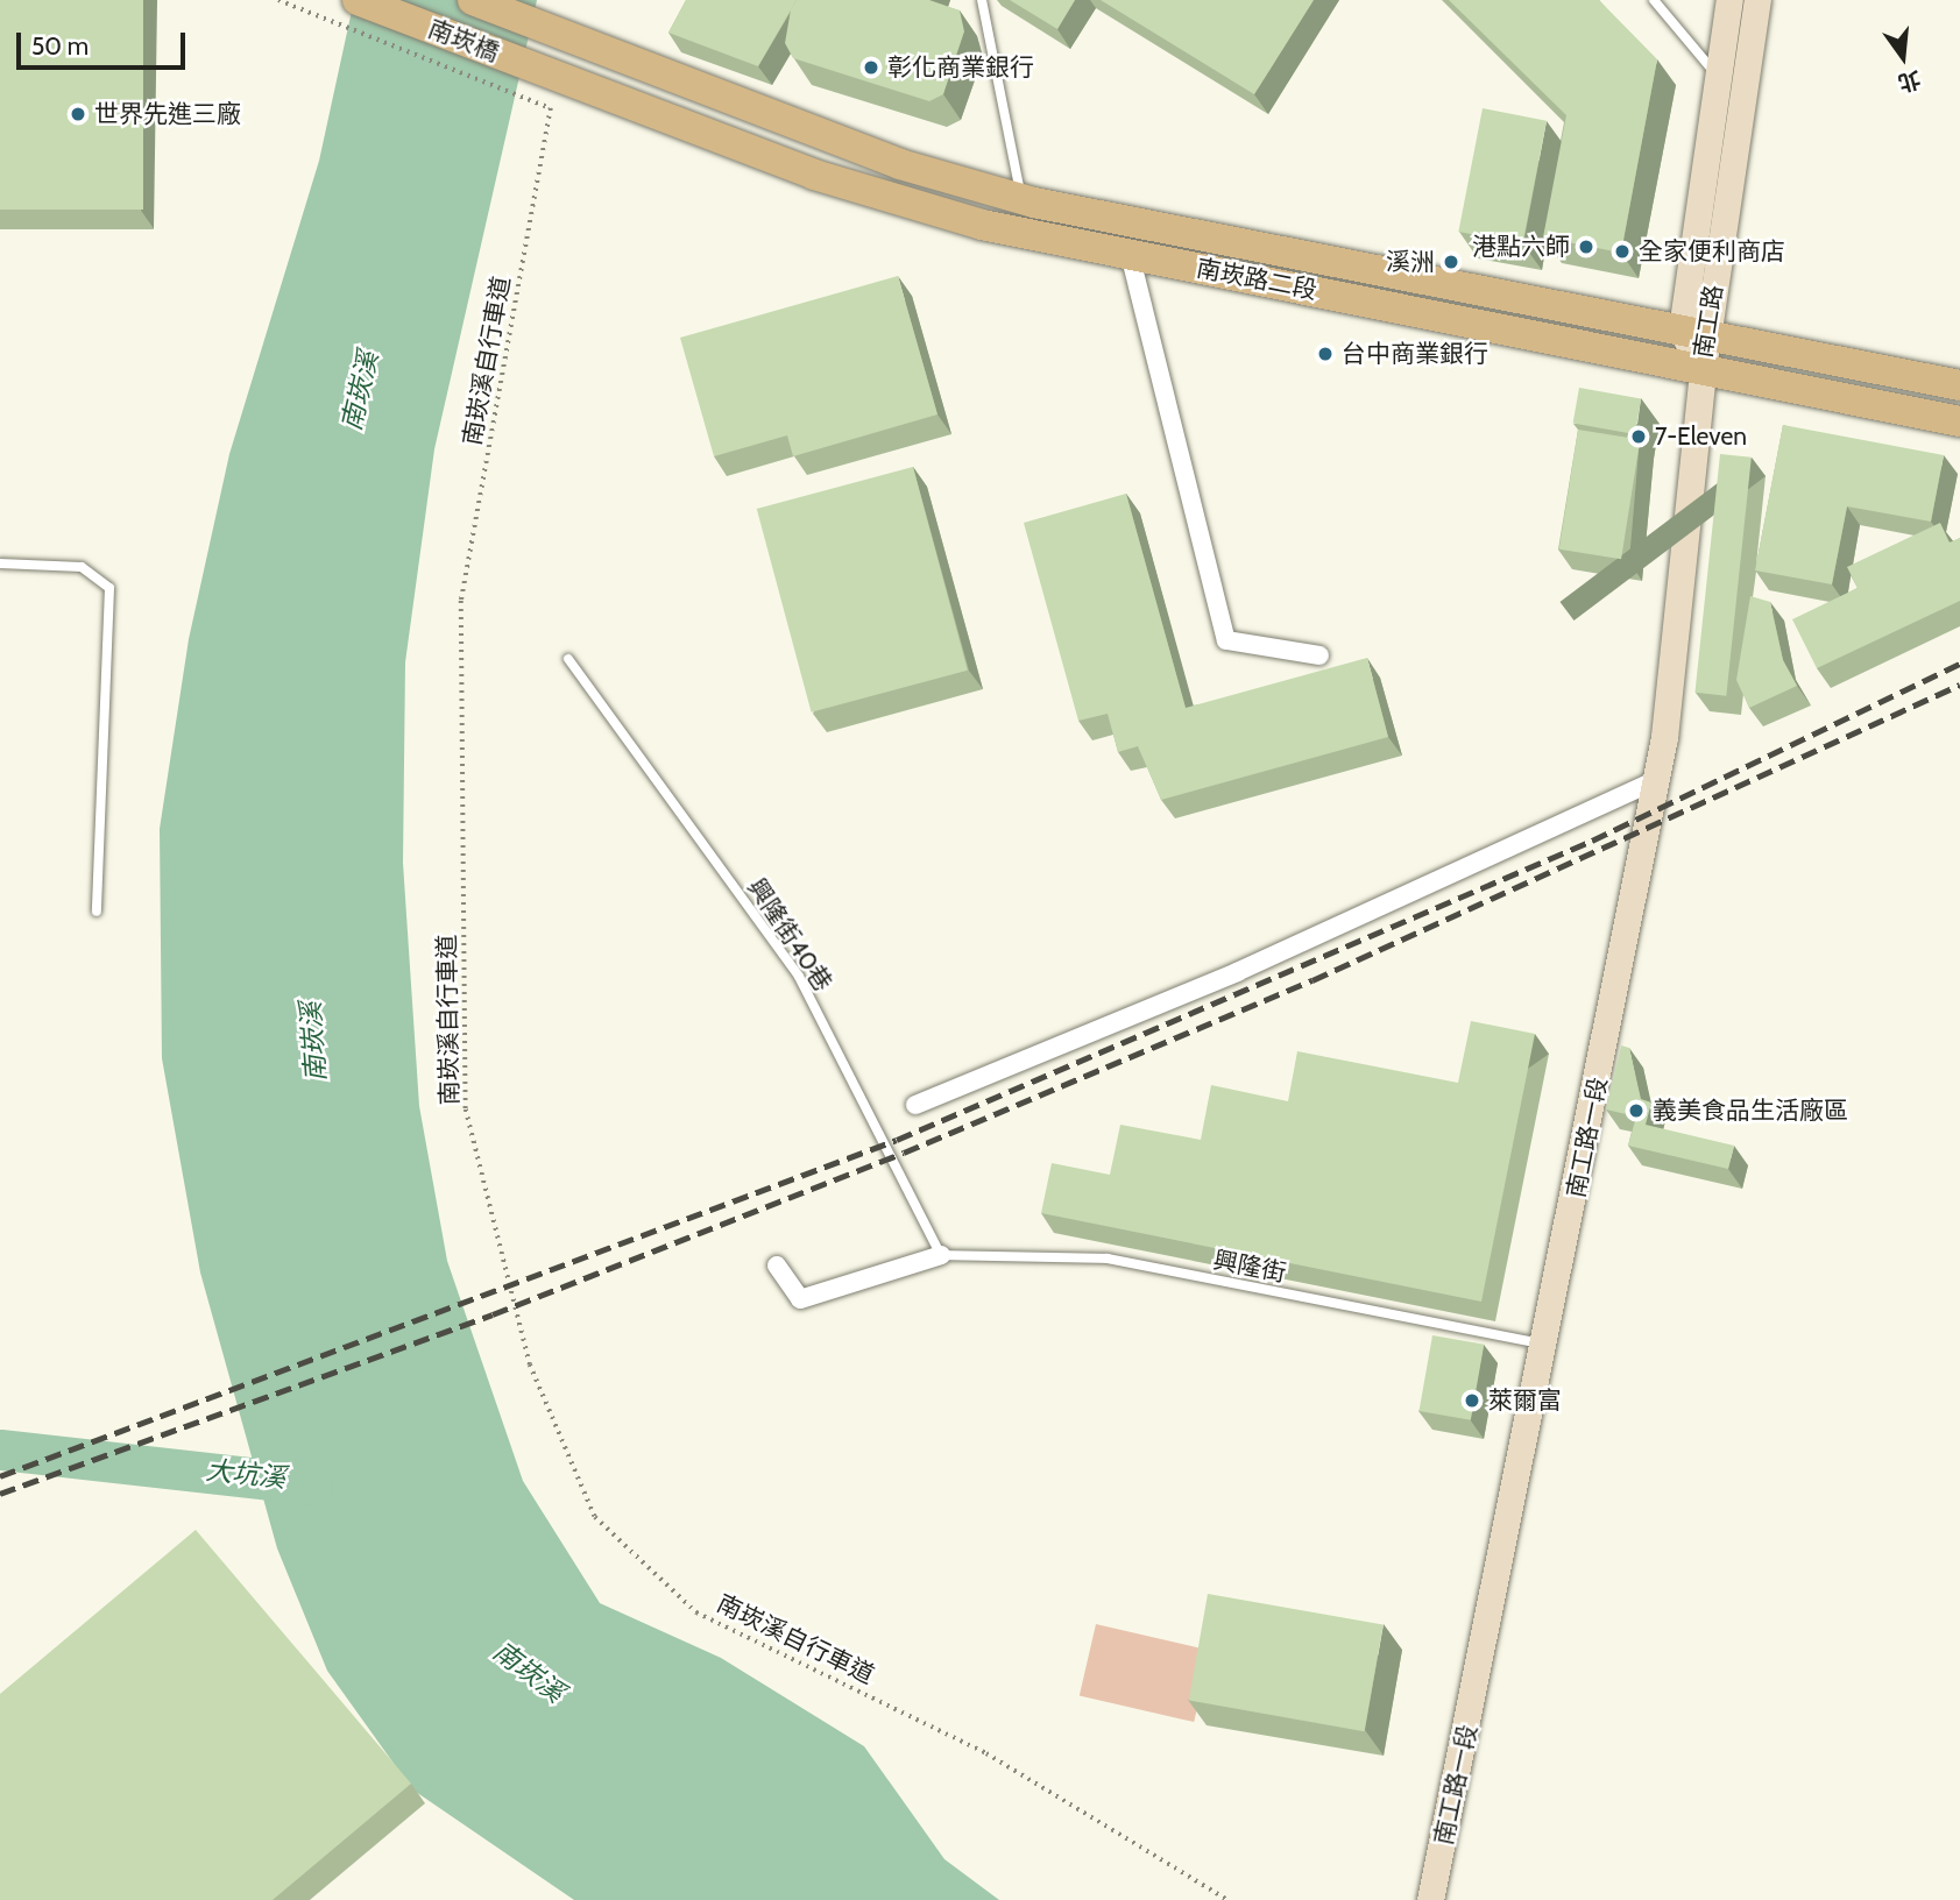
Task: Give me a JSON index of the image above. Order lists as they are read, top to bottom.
{
  "streets": {
    "main road": ["南崁橋", "南崁路二段"],
    "street": ["南工路", "南工路一段"],
    "lane": ["興隆街40巷", "興隆街"],
    "path": ["南崁溪自行車道"]
  },
  "crossings": [
    ["南崁橋", "南崁路二段"],
    ["南崁路二段", "南工路"],
    ["南崁路二段", "南工路一段"],
    ["南工路", "南工路一段"],
    ["興隆街40巷", "興隆街"],
    ["南工路一段", "興隆街"]
  ],
  "water": ["南崁溪", "大坑溪"],
  "places": [
    "彰化商業銀行",
    "世界先進三廠",
    "港點六師",
    "全家便利商店",
    "溪洲",
    "台中商業銀行",
    "7-Eleven",
    "義美食品生活廠區",
    "萊爾富"
  ],
  "scale_bar": "50 m",
  "north": "bottom"
}
